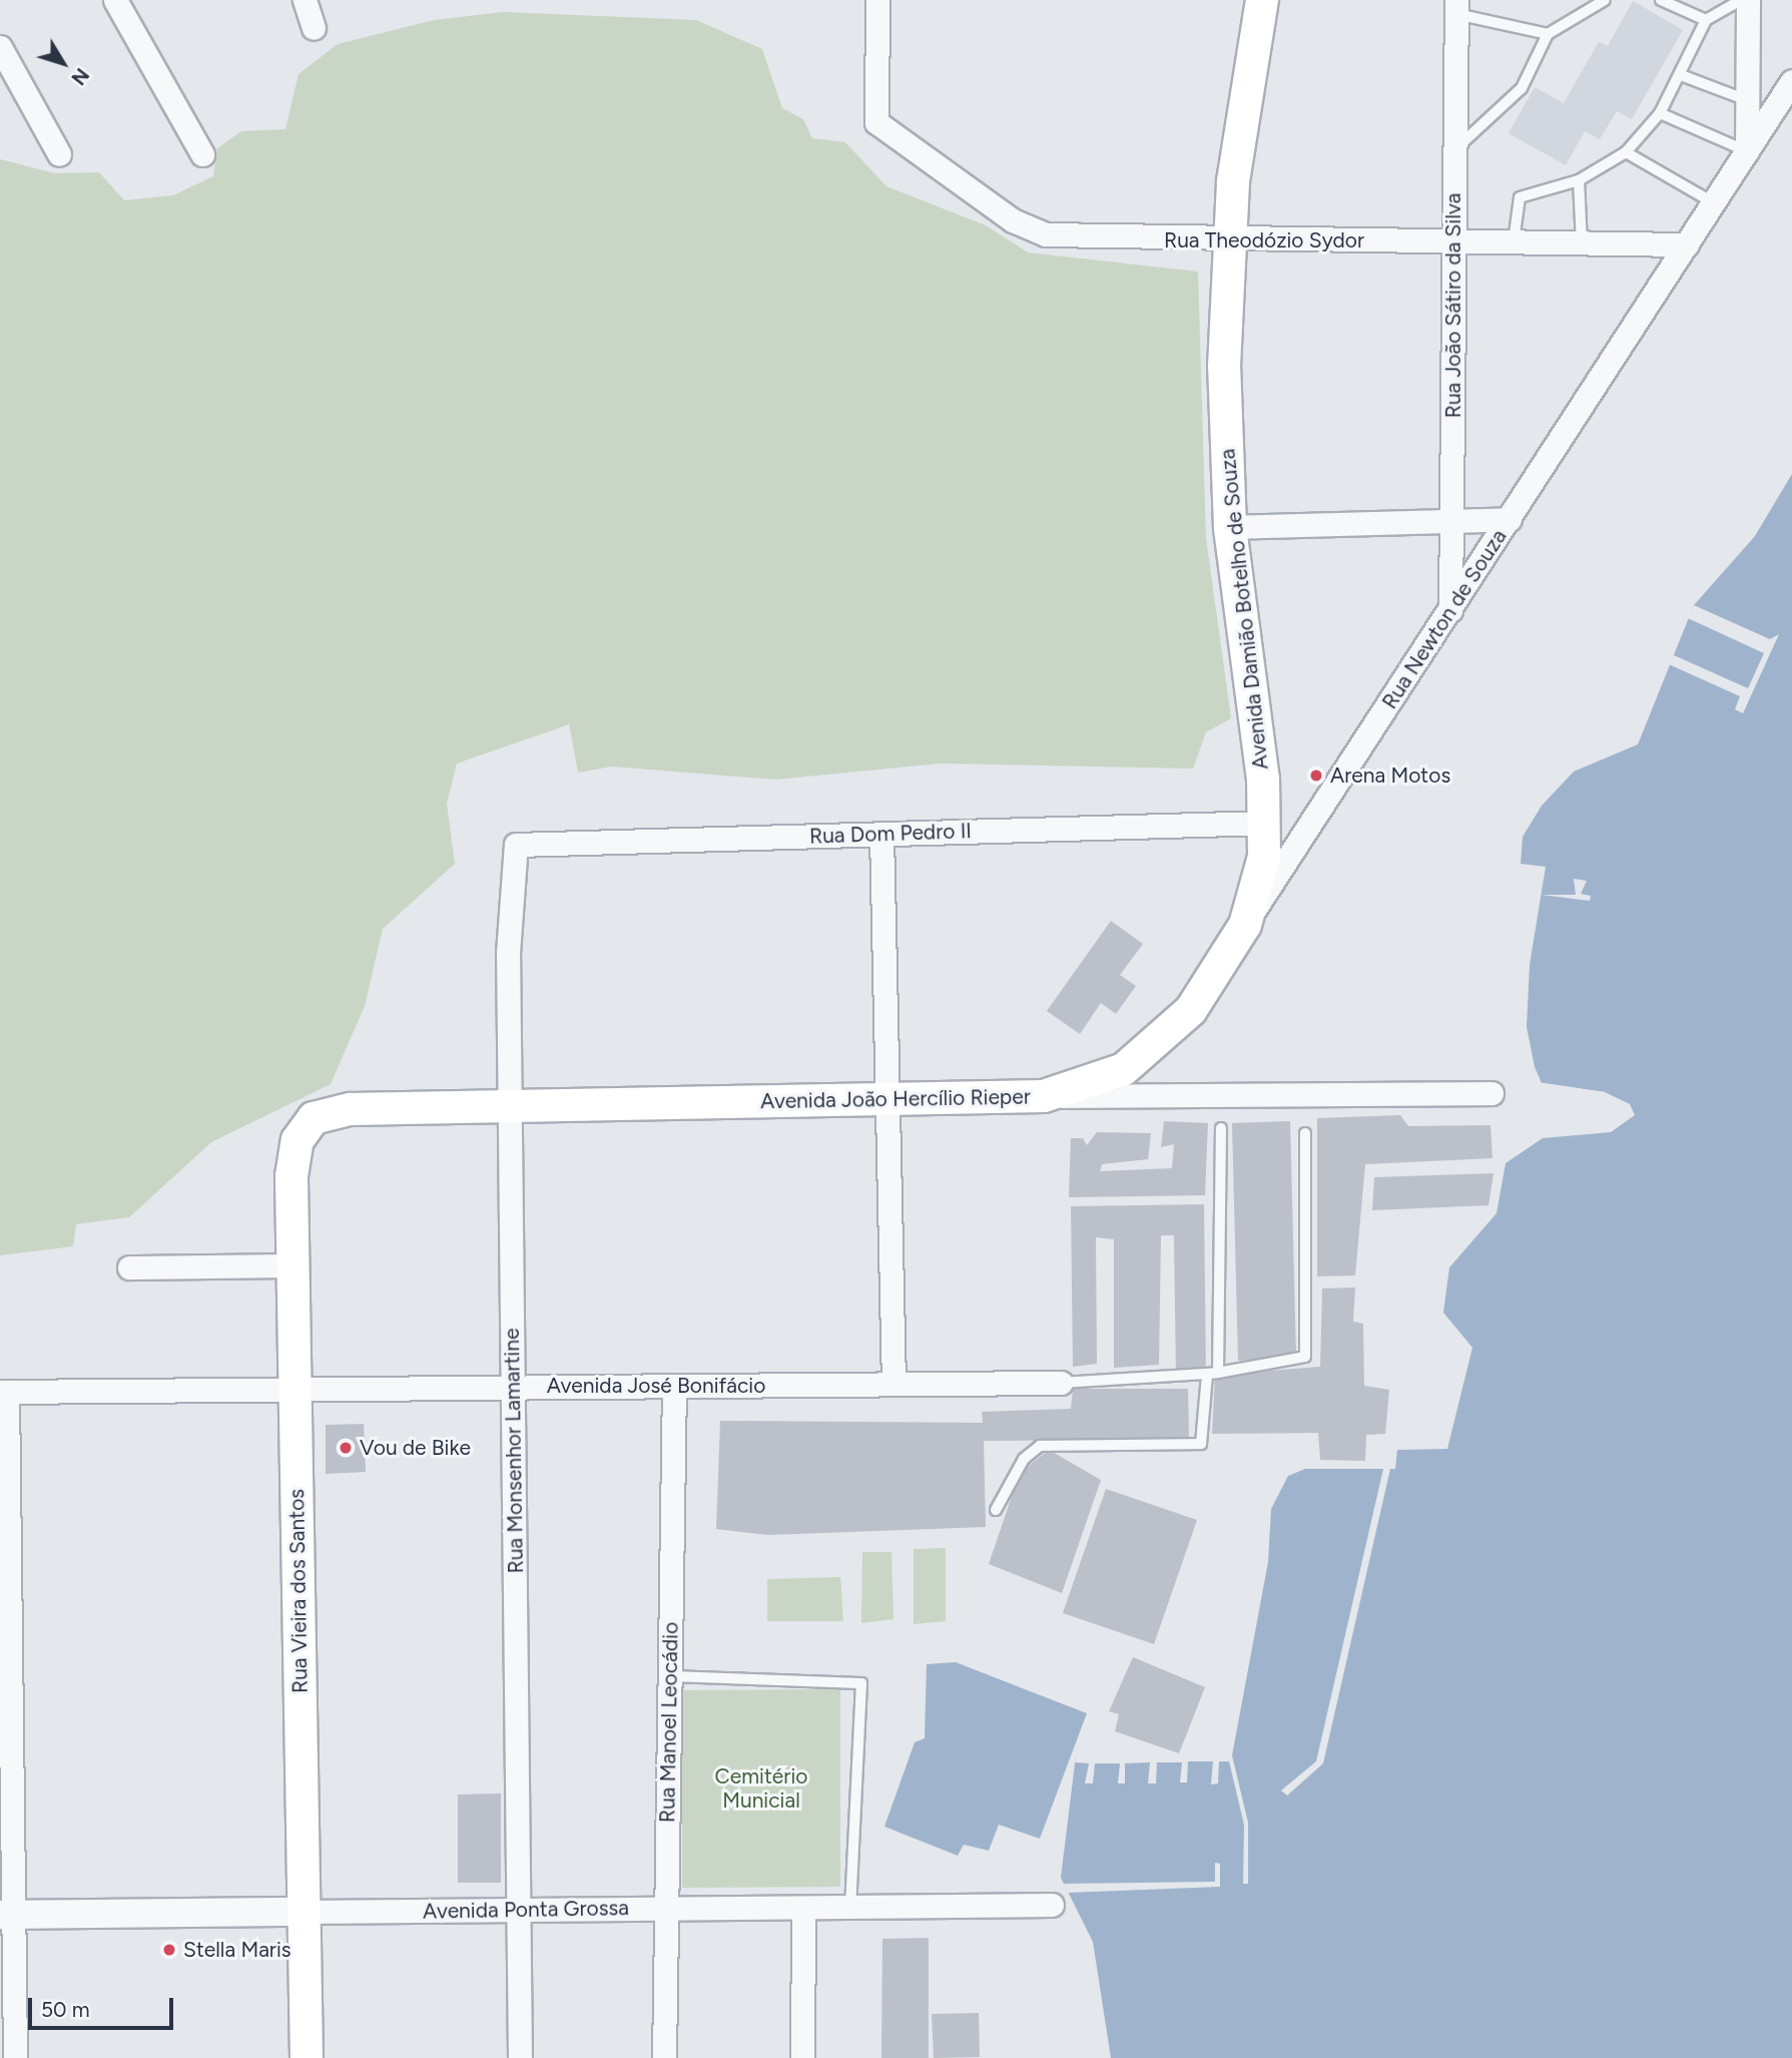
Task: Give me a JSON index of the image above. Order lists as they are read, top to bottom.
{
  "streets": {
    "main road": [
      "Avenida Damião Botelho de Souza",
      "Rua Newton de Souza",
      "Avenida João Hercílio Rieper",
      "Rua Vieira dos Santos"
    ],
    "street": [
      "Rua Theodózio Sydor",
      "Rua João Sátiro da Silva",
      "Rua Dom Pedro II",
      "Avenida José Bonifácio",
      "Rua Monsenhor Lamartine",
      "Rua Manoel Leocádio",
      "Avenida Ponta Grossa"
    ]
  },
  "crossings": [
    ["Rua Theodózio Sydor", "Rua João Sátiro da Silva"],
    ["Rua Theodózio Sydor", "Avenida Damião Botelho de Souza"],
    ["Rua Theodózio Sydor", "Rua Newton de Souza"],
    ["Rua João Sátiro da Silva", "Rua Newton de Souza"],
    ["Avenida Damião Botelho de Souza", "Rua Newton de Souza"],
    ["Avenida Damião Botelho de Souza", "Rua Dom Pedro II"],
    ["Rua Newton de Souza", "Avenida João Hercílio Rieper"],
    ["Rua Dom Pedro II", "Rua Monsenhor Lamartine"],
    ["Avenida João Hercílio Rieper", "Rua Monsenhor Lamartine"],
    ["Avenida João Hercílio Rieper", "Rua Vieira dos Santos"],
    ["Avenida José Bonifácio", "Rua Monsenhor Lamartine"],
    ["Avenida José Bonifácio", "Rua Vieira dos Santos"],
    ["Avenida José Bonifácio", "Rua Manoel Leocádio"],
    ["Rua Monsenhor Lamartine", "Avenida Ponta Grossa"],
    ["Rua Vieira dos Santos", "Avenida Ponta Grossa"],
    ["Rua Manoel Leocádio", "Avenida Ponta Grossa"]
  ],
  "parks": ["Cemitério Municial"],
  "places": ["Arena Motos", "Vou de Bike", "Stella Maris"],
  "scale_bar": "50 m",
  "north": "bottom right"
}
